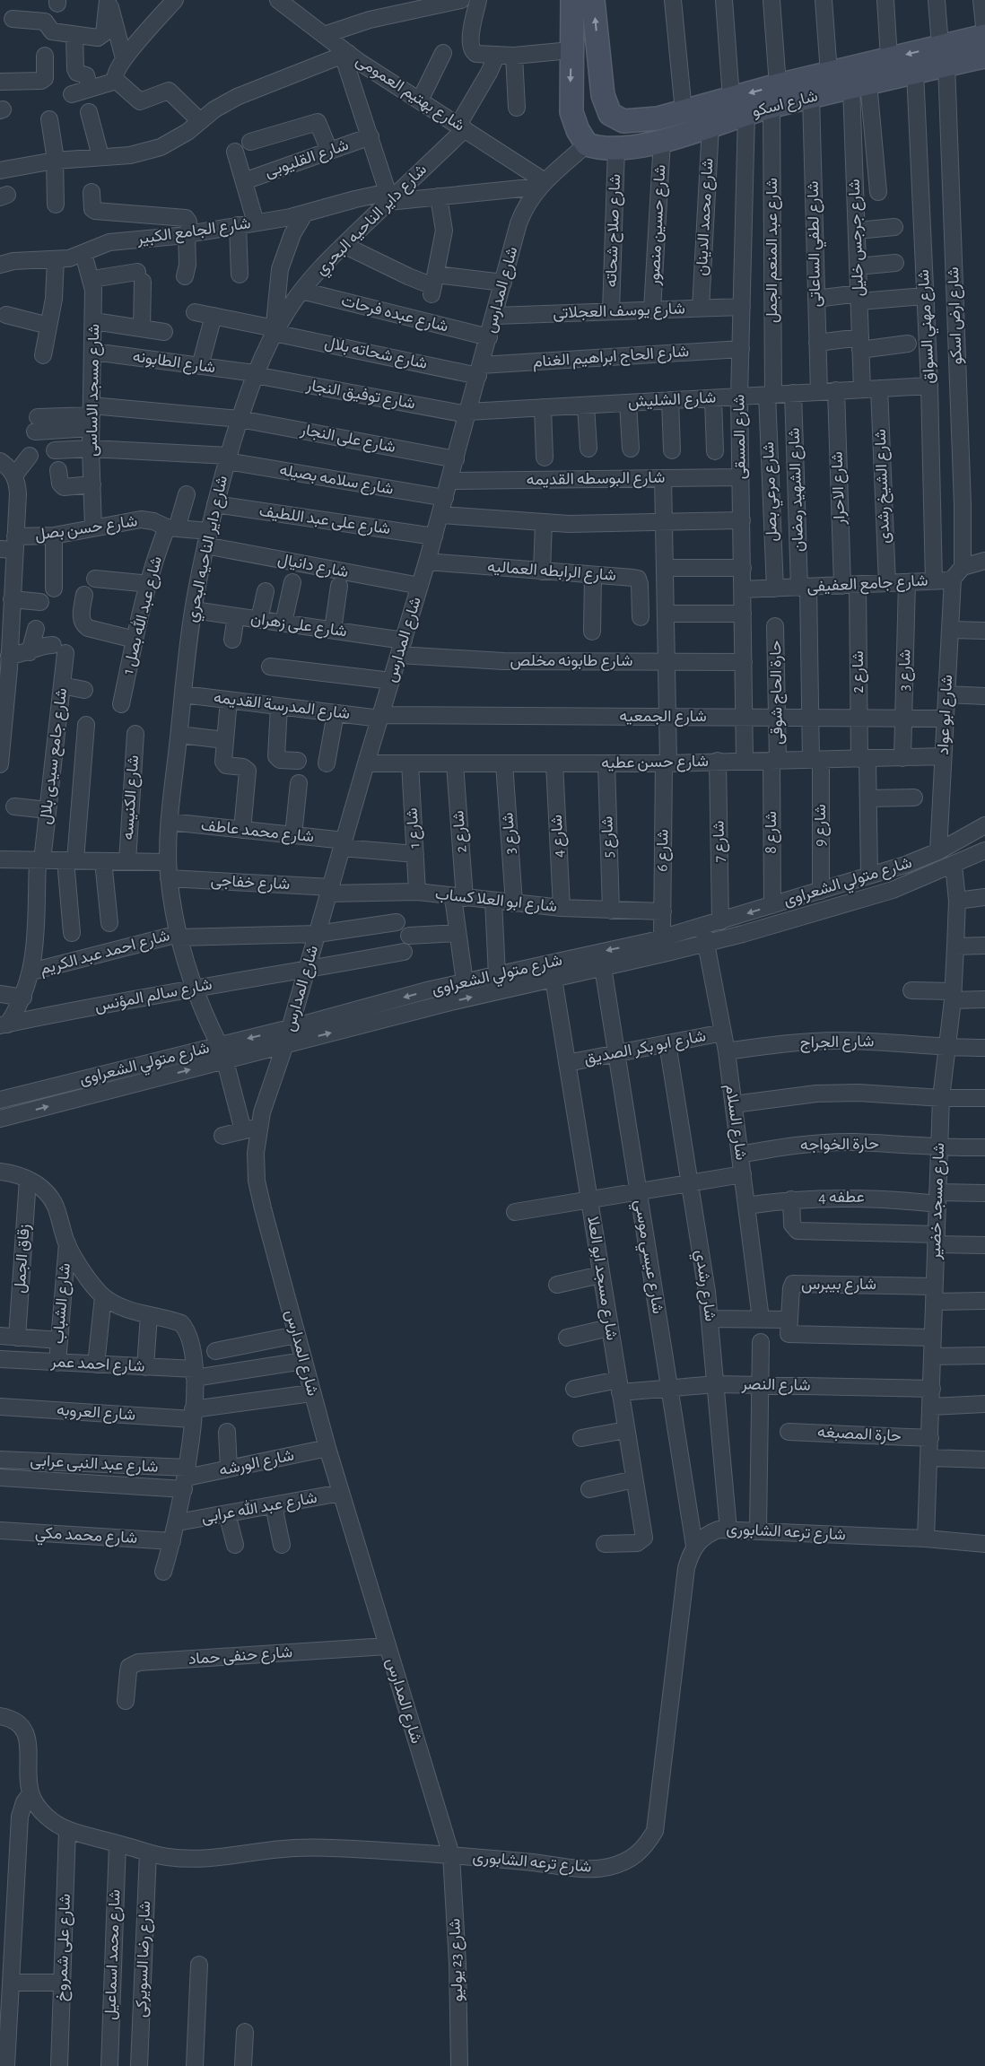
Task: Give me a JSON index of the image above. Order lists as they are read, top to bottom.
{
  "streets": {
    "main road": ["شارع اسكو"],
    "street": [
      "شارع بهتيم العمومى",
      "شارع القليوبى",
      "شارع محمد الدينان",
      "شارع داير الناحيه البحري",
      "شارع حسين منصور",
      "شارع صلاح شحاته",
      "شارع الجامع الكبير",
      "شارع جرجس خليل",
      "شارع لطفي الساعاتى",
      "شارع عبد المنعم الجمل",
      "شارع المدارس",
      "شارع يوسف العجلاتى",
      "شارع عبده فرحات",
      "شارع ارض اسكو",
      "شارع مهني السواق",
      "شارع شحاته بلال",
      "شارع الحاج ابراهيم الغنام",
      "شارع الطابونه",
      "شارع مسجد الاساسى",
      "شارع توفيق النجار",
      "شارع الشليش",
      "شارع المسقى",
      "شارع على النجار",
      "شارع البوسطه القديمه",
      "شارع سلامه بصيله",
      "شارع الشيخ رشدى",
      "شارع الاحرار",
      "شارع الشهيد رمضان",
      "شارع مرعي بصل",
      "شارع على عبد اللطيف",
      "شارع حسن بصل",
      "شارع دانيال",
      "شارع الرابطه العماليه",
      "شارع جامع العفيفى",
      "شارع عبد الله بصل 1",
      "شارع على زهران",
      "شارع طابونه مخلص",
      "شارع 3",
      "شارع 2",
      "حارة الحاج شوقى",
      "شارع المدرسة القديمه",
      "شارع ابو عواد",
      "شارع الجمعيه",
      "شارع جامع سيدى بلال",
      "شارع حسن عطيه",
      "شارع الكنيسه",
      "شارع 9",
      "شارع 1",
      "شارع محمد عاطف",
      "شارع 8",
      "شارع 4",
      "شارع 5",
      "شارع 7",
      "شارع 6",
      "شارع متولي الشعراوى",
      "شارع خفاجى",
      "شارع ابو العلا كساب",
      "شارع احمد عبد الكريم",
      "شارع سالم المؤنس",
      "شارع الجراج",
      "شارع ابو بكر الصديق",
      "شارع السلام",
      "حارة الخواجه",
      "عطفه 4",
      "شارع مسجد خضير",
      "شارع عيسي موسي",
      "زقاق الجمل",
      "شارع مسجد ابو العلا",
      "شارع بيبرس",
      "شارع رشدي",
      "شارع الشباب",
      "شارع احمد عمر",
      "شارع النصر",
      "شارع العروبه",
      "حارة المصبغه",
      "شارع الورشه",
      "شارع عبد النبى عرابى",
      "شارع عبد الله عرابى",
      "شارع ترعه الشابورى",
      "شارع محمد مكي",
      "شارع حنفى حماد",
      "شارع على شمروخ",
      "شارع محمد اسماعيل",
      "شارع رضا السويركى",
      "شارع 23 يوليو"
    ]
  },
  "crossings": [
    ["شارع بهتيم العمومى", "شارع داير الناحيه البحري"],
    ["شارع بهتيم العمومى", "شارع الجامع الكبير"],
    ["شارع بهتيم العمومى", "شارع المدارس"],
    ["شارع اسكو", "شارع محمد الدينان"],
    ["شارع اسكو", "شارع حسين منصور"],
    ["شارع اسكو", "شارع صلاح شحاته"],
    ["شارع اسكو", "شارع جرجس خليل"],
    ["شارع اسكو", "شارع لطفي الساعاتى"],
    ["شارع اسكو", "شارع عبد المنعم الجمل"],
    ["شارع اسكو", "شارع المدارس"],
    ["شارع اسكو", "شارع ارض اسكو"],
    ["شارع اسكو", "شارع مهني السواق"],
    ["شارع اسكو", "شارع المسقى"],
    ["شارع محمد الدينان", "شارع يوسف العجلاتى"],
    ["شارع داير الناحيه البحري", "شارع الجامع الكبير"],
    ["شارع داير الناحيه البحري", "شارع عبده فرحات"],
    ["شارع داير الناحيه البحري", "شارع شحاته بلال"],
    ["شارع داير الناحيه البحري", "شارع الطابونه"],
    ["شارع داير الناحيه البحري", "شارع توفيق النجار"],
    ["شارع داير الناحيه البحري", "شارع على النجار"],
    ["شارع داير الناحيه البحري", "شارع سلامه بصيله"],
    ["شارع داير الناحيه البحري", "شارع على عبد اللطيف"],
    ["شارع داير الناحيه البحري", "شارع حسن بصل"],
    ["شارع داير الناحيه البحري", "شارع دانيال"],
    ["شارع داير الناحيه البحري", "شارع على زهران"],
    ["شارع داير الناحيه البحري", "شارع المدرسة القديمه"],
    ["شارع داير الناحيه البحري", "شارع محمد عاطف"],
    ["شارع داير الناحيه البحري", "شارع متولي الشعراوى"],
    ["شارع داير الناحيه البحري", "شارع خفاجى"],
    ["شارع داير الناحيه البحري", "شارع احمد عبد الكريم"],
    ["شارع داير الناحيه البحري", "شارع سالم المؤنس"],
    ["شارع حسين منصور", "شارع يوسف العجلاتى"],
    ["شارع صلاح شحاته", "شارع يوسف العجلاتى"],
    ["شارع الجامع الكبير", "شارع المدارس"],
    ["شارع الجامع الكبير", "شارع مسجد الاساسى"],
    ["شارع جرجس خليل", "شارع الشليش"],
    ["شارع لطفي الساعاتى", "شارع الشليش"],
    ["شارع عبد المنعم الجمل", "شارع الشليش"],
    ["شارع عبد المنعم الجمل", "شارع مرعي بصل"],
    ["شارع المدارس", "شارع يوسف العجلاتى"],
    ["شارع المدارس", "شارع عبده فرحات"],
    ["شارع المدارس", "شارع شحاته بلال"],
    ["شارع المدارس", "شارع الحاج ابراهيم الغنام"],
    ["شارع المدارس", "شارع توفيق النجار"],
    ["شارع المدارس", "شارع الشليش"],
    ["شارع المدارس", "شارع على النجار"],
    ["شارع المدارس", "شارع البوسطه القديمه"],
    ["شارع المدارس", "شارع سلامه بصيله"],
    ["شارع المدارس", "شارع على عبد اللطيف"],
    ["شارع المدارس", "شارع دانيال"],
    ["شارع المدارس", "شارع الرابطه العماليه"],
    ["شارع المدارس", "شارع على زهران"],
    ["شارع المدارس", "شارع طابونه مخلص"],
    ["شارع المدارس", "شارع المدرسة القديمه"],
    ["شارع المدارس", "شارع الجمعيه"],
    ["شارع المدارس", "شارع حسن عطيه"],
    ["شارع المدارس", "شارع محمد عاطف"],
    ["شارع المدارس", "شارع متولي الشعراوى"],
    ["شارع المدارس", "شارع خفاجى"],
    ["شارع المدارس", "شارع ابو العلا كساب"],
    ["شارع المدارس", "شارع سالم المؤنس"],
    ["شارع المدارس", "شارع العروبه"],
    ["شارع المدارس", "شارع الورشه"],
    ["شارع المدارس", "شارع عبد الله عرابى"],
    ["شارع المدارس", "شارع ترعه الشابورى"],
    ["شارع المدارس", "شارع حنفى حماد"],
    ["شارع المدارس", "شارع 23 يوليو"],
    ["شارع يوسف العجلاتى", "شارع المسقى"],
    ["شارع مهني السواق", "شارع الشليش"],
    ["شارع مهني السواق", "شارع جامع العفيفى"],
    ["شارع شحاته بلال", "شارع الحاج ابراهيم الغنام"],
    ["شارع الحاج ابراهيم الغنام", "شارع المسقى"],
    ["شارع الطابونه", "شارع مسجد الاساسى"],
    ["شارع الطابونه", "شارع توفيق النجار"],
    ["شارع مسجد الاساسى", "شارع على النجار"],
    ["شارع مسجد الاساسى", "شارع سلامه بصيله"],
    ["شارع مسجد الاساسى", "شارع حسن بصل"],
    ["شارع توفيق النجار", "شارع الشليش"],
    ["شارع الشليش", "شارع المسقى"],
    ["شارع الشليش", "شارع الشيخ رشدى"],
    ["شارع الشليش", "شارع الاحرار"],
    ["شارع الشليش", "شارع الشهيد رمضان"],
    ["شارع الشليش", "شارع مرعي بصل"],
    ["شارع المسقى", "شارع البوسطه القديمه"],
    ["شارع المسقى", "شارع جامع العفيفى"],
    ["شارع المسقى", "شارع طابونه مخلص"],
    ["شارع المسقى", "شارع الجمعيه"],
    ["شارع المسقى", "شارع حسن عطيه"],
    ["شارع البوسطه القديمه", "شارع 6"],
    ["شارع الشيخ رشدى", "شارع جامع العفيفى"],
    ["شارع الاحرار", "شارع جامع العفيفى"],
    ["شارع الاحرار", "شارع 2"],
    ["شارع الشهيد رمضان", "شارع جامع العفيفى"],
    ["شارع الشهيد رمضان", "شارع الجمعيه"],
    ["شارع الشهيد رمضان", "شارع 9"],
    ["شارع مرعي بصل", "شارع جامع العفيفى"],
    ["شارع حسن بصل", "شارع دانيال"],
    ["شارع حسن بصل", "شارع عبد الله بصل 1"],
    ["شارع جامع العفيفى", "شارع 3"],
    ["شارع جامع العفيفى", "شارع 2"],
    ["شارع جامع العفيفى", "شارع ابو عواد"],
    ["شارع على زهران", "شارع طابونه مخلص"],
    ["شارع طابونه مخلص", "شارع 6"],
    ["شارع 3", "شارع الجمعيه"],
    ["شارع 3", "شارع حسن عطيه"],
    ["شارع 3", "شارع ابو العلا كساب"],
    ["شارع 2", "شارع الجمعيه"],
    ["شارع 2", "شارع حسن عطيه"],
    ["شارع 2", "شارع متولي الشعراوى"],
    ["شارع 2", "شارع ابو العلا كساب"],
    ["حارة الحاج شوقى", "شارع الجمعيه"],
    ["حارة الحاج شوقى", "شارع حسن عطيه"],
    ["حارة الحاج شوقى", "شارع 8"],
    ["شارع المدرسة القديمه", "شارع الجمعيه"],
    ["شارع ابو عواد", "شارع الجمعيه"],
    ["شارع ابو عواد", "شارع حسن عطيه"],
    ["شارع ابو عواد", "شارع متولي الشعراوى"],
    ["شارع الجمعيه", "شارع 9"],
    ["شارع الجمعيه", "شارع 6"],
    ["شارع جامع سيدى بلال", "شارع احمد عبد الكريم"],
    ["شارع جامع سيدى بلال", "شارع سالم المؤنس"],
    ["شارع حسن عطيه", "شارع 9"],
    ["شارع حسن عطيه", "شارع 1"],
    ["شارع حسن عطيه", "شارع 8"],
    ["شارع حسن عطيه", "شارع 4"],
    ["شارع حسن عطيه", "شارع 5"],
    ["شارع حسن عطيه", "شارع 7"],
    ["شارع حسن عطيه", "شارع 6"],
    ["شارع 9", "شارع متولي الشعراوى"],
    ["شارع 1", "شارع محمد عاطف"],
    ["شارع 1", "شارع ابو العلا كساب"],
    ["شارع 8", "شارع متولي الشعراوى"],
    ["شارع 4", "شارع ابو العلا كساب"],
    ["شارع 5", "شارع ابو العلا كساب"],
    ["شارع 7", "شارع متولي الشعراوى"],
    ["شارع 6", "شارع متولي الشعراوى"],
    ["شارع 6", "شارع ابو العلا كساب"],
    ["شارع متولي الشعراوى", "شارع السلام"],
    ["شارع متولي الشعراوى", "شارع مسجد خضير"],
    ["شارع متولي الشعراوى", "شارع عيسي موسي"],
    ["شارع متولي الشعراوى", "شارع مسجد ابو العلا"],
    ["شارع خفاجى", "شارع ابو العلا كساب"],
    ["شارع الجراج", "شارع السلام"],
    ["شارع الجراج", "شارع مسجد خضير"],
    ["شارع ابو بكر الصديق", "شارع السلام"],
    ["شارع ابو بكر الصديق", "شارع عيسي موسي"],
    ["شارع ابو بكر الصديق", "شارع مسجد ابو العلا"],
    ["شارع ابو بكر الصديق", "شارع رشدي"],
    ["شارع السلام", "حارة الخواجه"],
    ["شارع السلام", "عطفه 4"],
    ["حارة الخواجه", "شارع مسجد خضير"],
    ["عطفه 4", "شارع مسجد خضير"],
    ["شارع مسجد خضير", "شارع بيبرس"],
    ["شارع مسجد خضير", "شارع النصر"],
    ["شارع مسجد خضير", "حارة المصبغه"],
    ["شارع مسجد خضير", "شارع ترعه الشابورى"],
    ["شارع عيسي موسي", "شارع النصر"],
    ["شارع عيسي موسي", "شارع ترعه الشابورى"],
    ["شارع مسجد ابو العلا", "شارع النصر"],
    ["شارع رشدي", "شارع النصر"],
    ["شارع رشدي", "شارع ترعه الشابورى"],
    ["شارع الشباب", "شارع احمد عمر"],
    ["شارع الورشه", "شارع عبد النبى عرابى"],
    ["شارع ترعه الشابورى", "شارع على شمروخ"],
    ["شارع ترعه الشابورى", "شارع محمد اسماعيل"],
    ["شارع ترعه الشابورى", "شارع رضا السويركى"],
    ["شارع ترعه الشابورى", "شارع 23 يوليو"]
  ]
}
